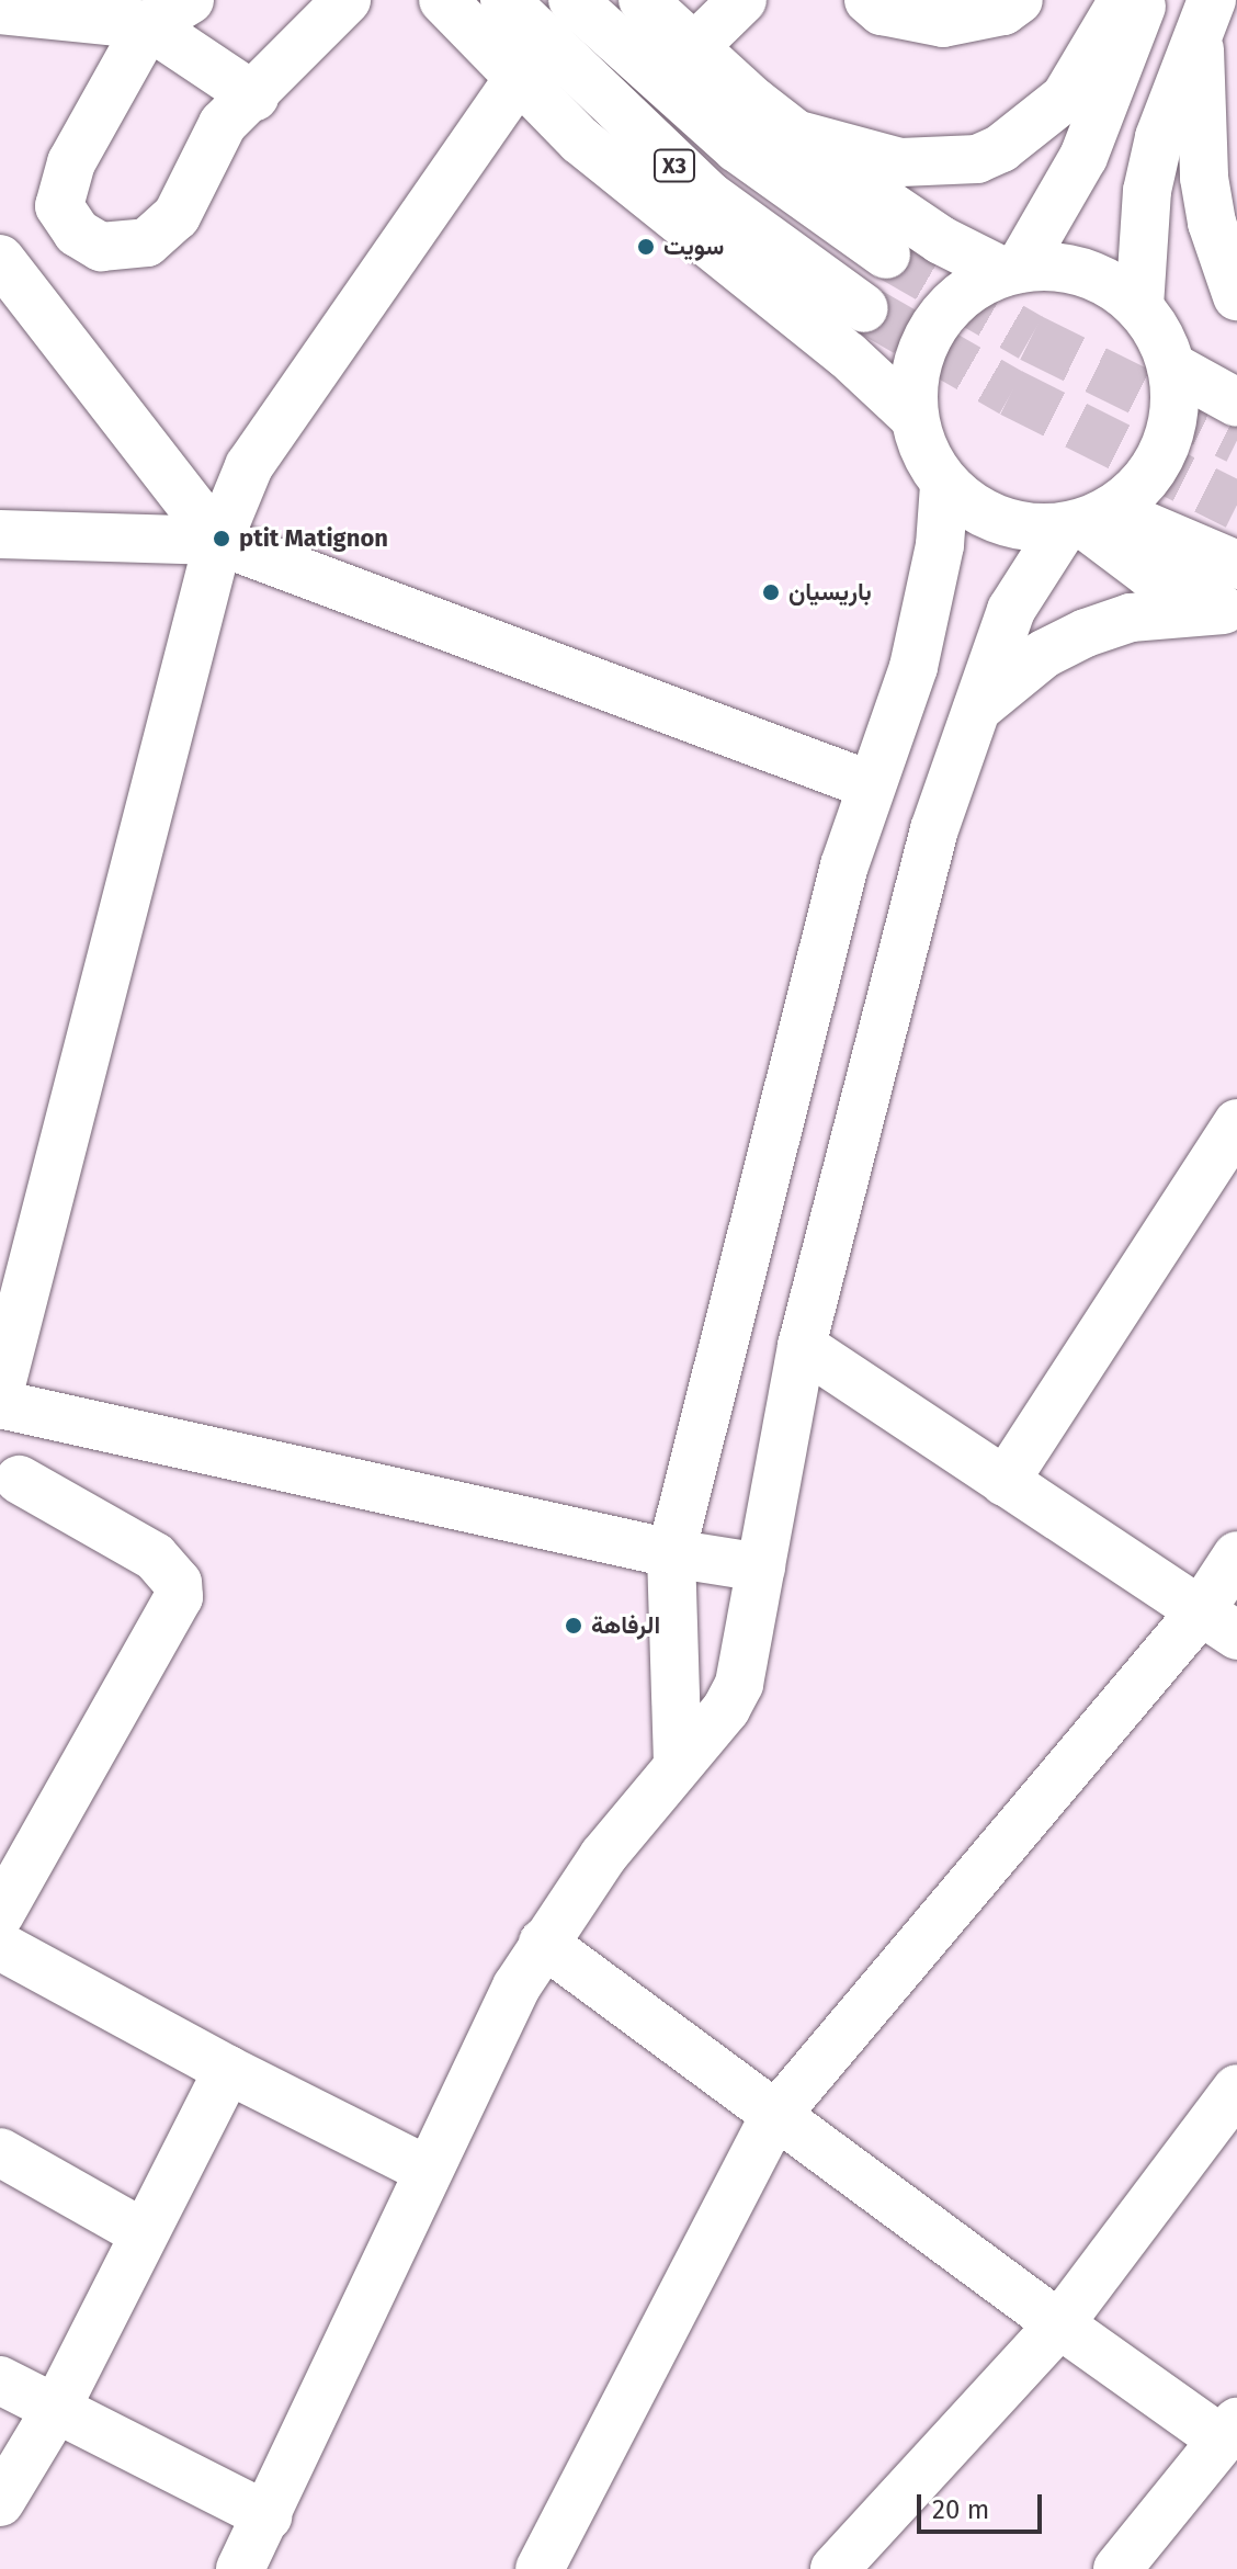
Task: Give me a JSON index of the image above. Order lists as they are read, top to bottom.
{
  "streets": {
    "main road": ["X3"]
  },
  "places": [
    "سويت",
    "ptit Matignon",
    "باريسيان",
    "الرفاهة"
  ],
  "scale_bar": "20 m"
}
